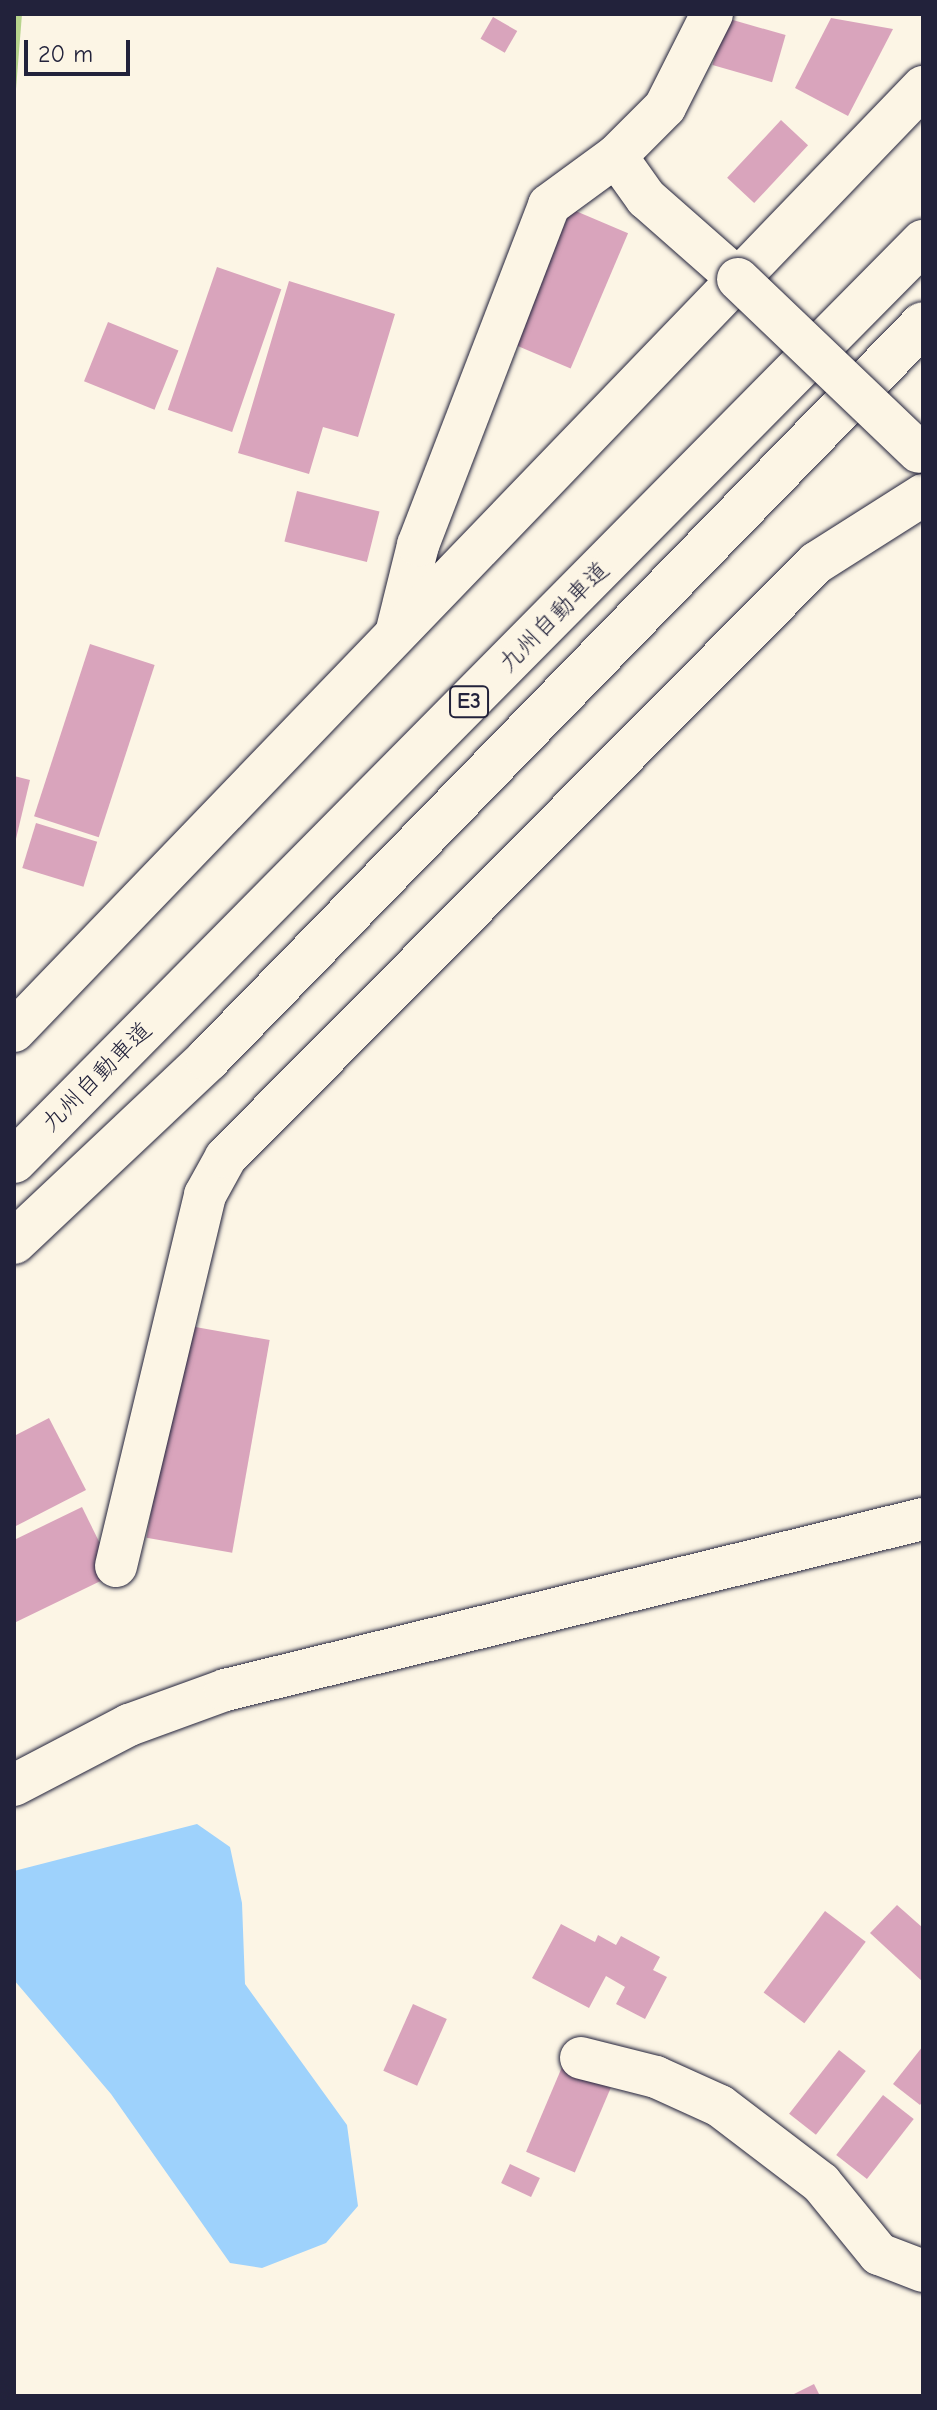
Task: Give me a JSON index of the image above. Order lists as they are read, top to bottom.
{
  "streets": {
    "highway": ["九州自動車道", "E3"]
  },
  "scale_bar": "20 m"
}
